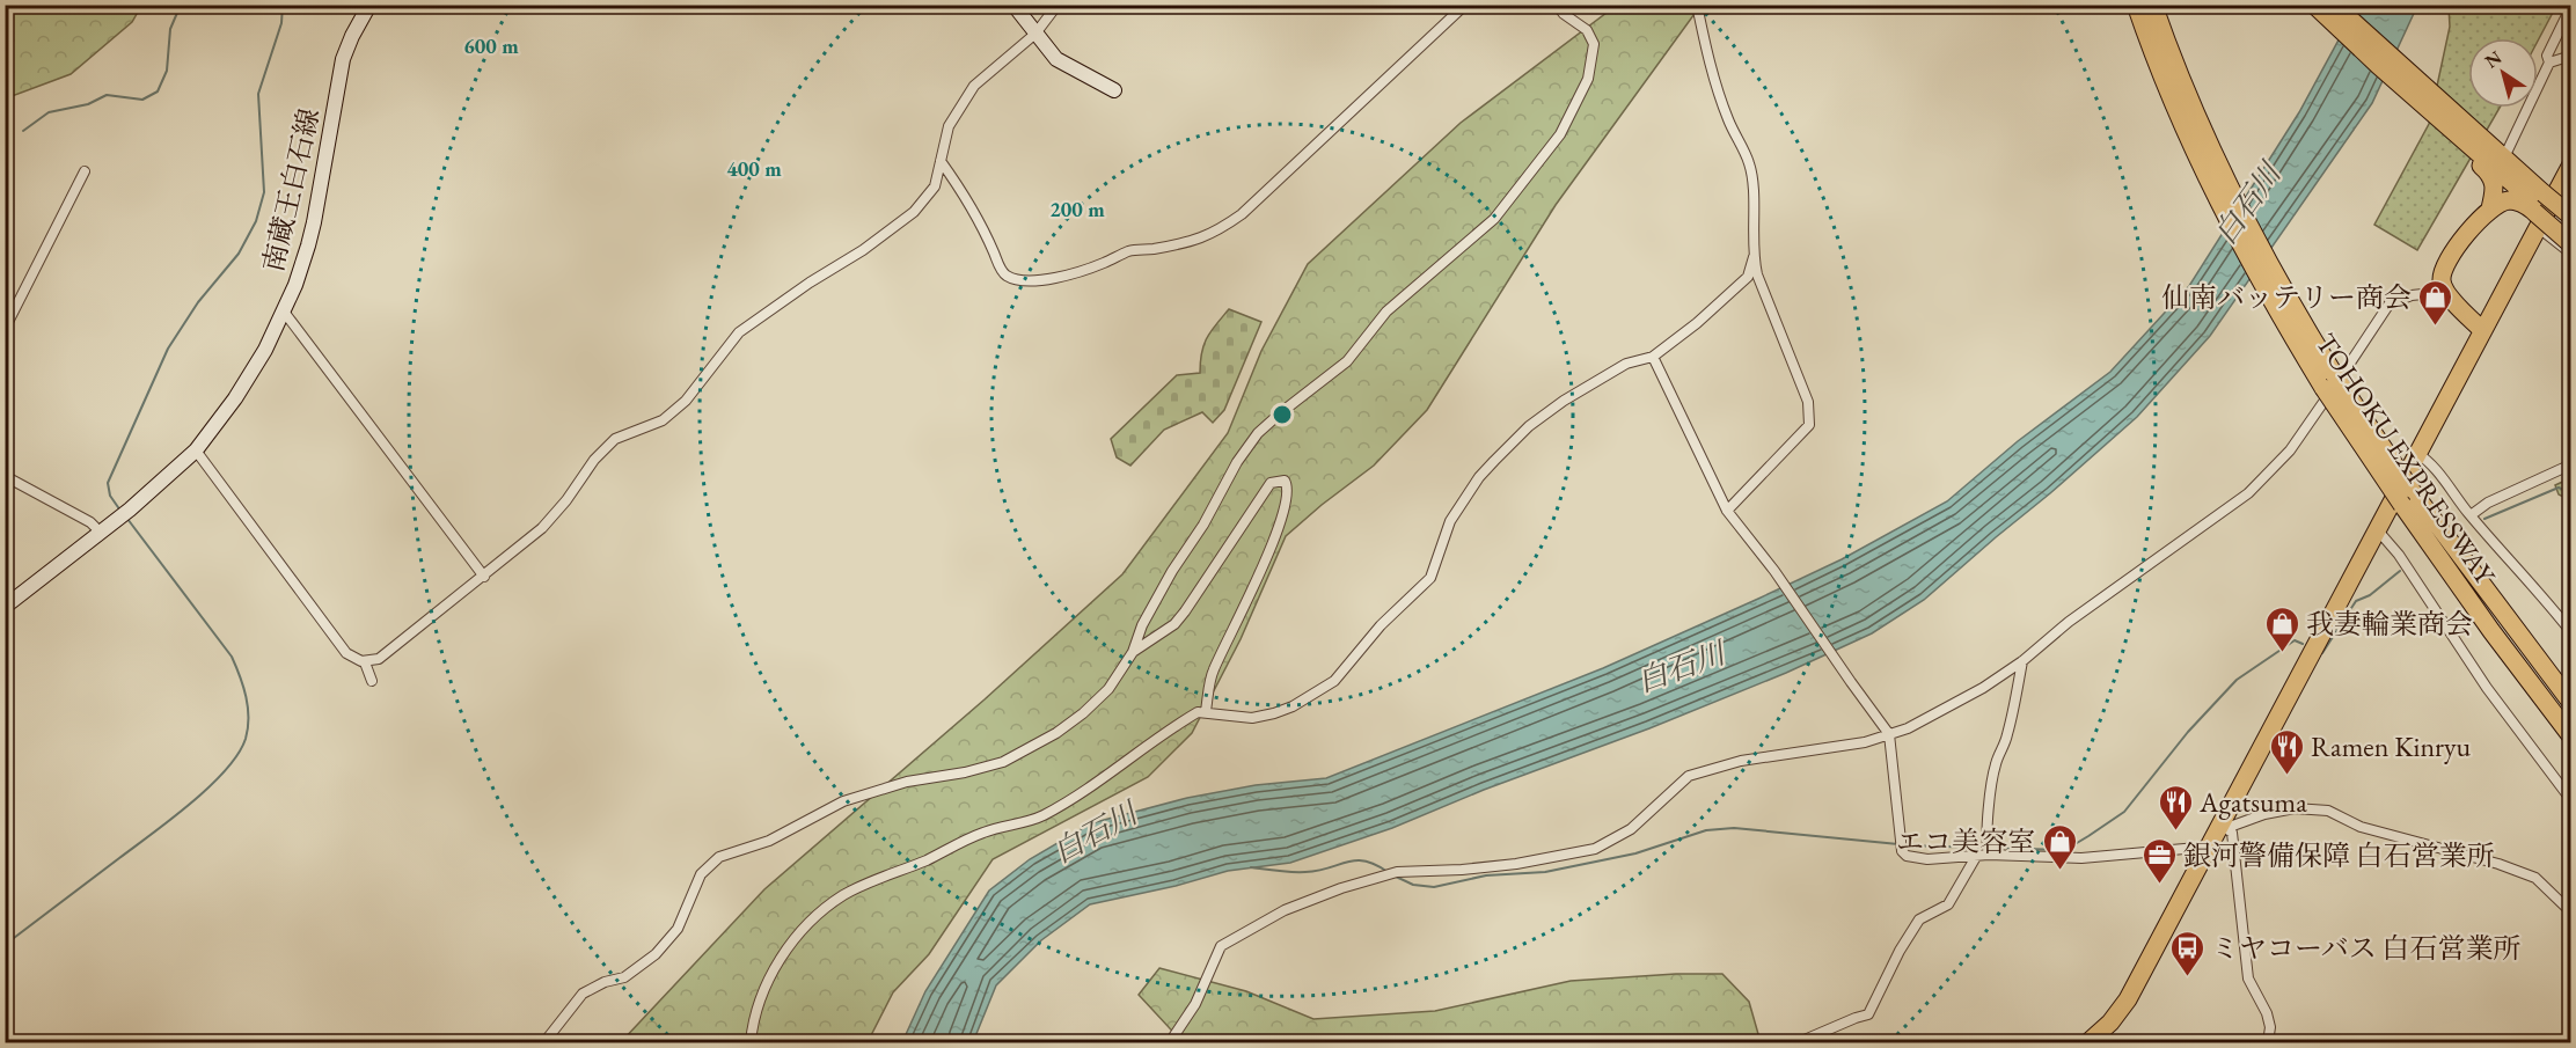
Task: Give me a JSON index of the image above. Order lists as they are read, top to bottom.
{
  "streets": {
    "highway": ["TOHOKU EXPRESSWAY"],
    "main road": ["南蔵王白石線"]
  },
  "water": ["白石川"],
  "places": {
    "shop": ["仙南バッテリー商会", "我妻輪業商会", "エコ美容室"],
    "restaurant": ["Ramen Kinryu", "Agatsuma"],
    "office": ["銀河警備保障 白石営業所"],
    "bus stop": ["ミヤコーバス 白石営業所"]
  },
  "north": "top left",
  "rings": ["600 m", "400 m", "200 m"]
}
